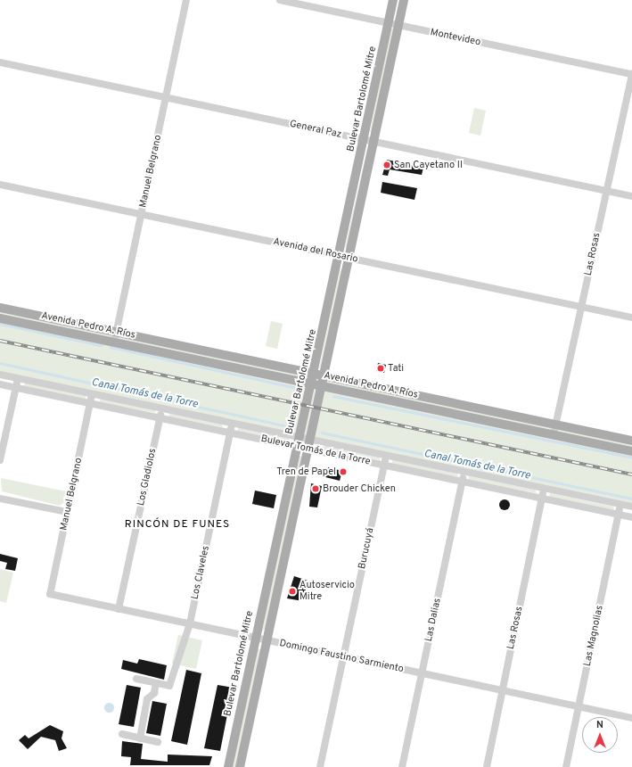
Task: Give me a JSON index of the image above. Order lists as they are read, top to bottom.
{
  "streets": {
    "main road": ["Bulevar Bartolomé Mitre", "Avenida Pedro A. Ríos"],
    "street": [
      "Montevideo",
      "General Paz",
      "Manuel Belgrano",
      "Avenida del Rosario",
      "Las Rosas",
      "Bulevar Tomás de la Torre",
      "Los Gladiolos",
      "Burucuyá",
      "Los Claveles",
      "Las Dalias",
      "Las Magnolias",
      "Domingo Faustino Sarmiento"
    ]
  },
  "crossings": [
    ["Montevideo", "Bulevar Bartolomé Mitre"],
    ["Montevideo", "Las Rosas"],
    ["Bulevar Bartolomé Mitre", "General Paz"],
    ["Bulevar Bartolomé Mitre", "Avenida del Rosario"],
    ["Bulevar Bartolomé Mitre", "Avenida Pedro A. Ríos"],
    ["Bulevar Bartolomé Mitre", "Bulevar Tomás de la Torre"],
    ["Bulevar Bartolomé Mitre", "Domingo Faustino Sarmiento"],
    ["General Paz", "Manuel Belgrano"],
    ["General Paz", "Las Rosas"],
    ["Manuel Belgrano", "Avenida del Rosario"],
    ["Manuel Belgrano", "Avenida Pedro A. Ríos"],
    ["Manuel Belgrano", "Bulevar Tomás de la Torre"],
    ["Manuel Belgrano", "Domingo Faustino Sarmiento"],
    ["Avenida del Rosario", "Las Rosas"],
    ["Las Rosas", "Avenida Pedro A. Ríos"],
    ["Las Rosas", "Bulevar Tomás de la Torre"],
    ["Las Rosas", "Domingo Faustino Sarmiento"],
    ["Bulevar Tomás de la Torre", "Los Gladiolos"],
    ["Bulevar Tomás de la Torre", "Burucuyá"],
    ["Bulevar Tomás de la Torre", "Los Claveles"],
    ["Bulevar Tomás de la Torre", "Las Dalias"],
    ["Bulevar Tomás de la Torre", "Las Magnolias"],
    ["Los Gladiolos", "Domingo Faustino Sarmiento"],
    ["Burucuyá", "Domingo Faustino Sarmiento"],
    ["Los Claveles", "Domingo Faustino Sarmiento"],
    ["Las Dalias", "Domingo Faustino Sarmiento"],
    ["Las Magnolias", "Domingo Faustino Sarmiento"]
  ],
  "districts": ["RINCÓN DE FUNES"],
  "water": ["Canal Tomás de la Torre"],
  "places": [
    "San Cayetano II",
    "Tati",
    "Tren de Papel",
    "Brouder Chicken",
    "Autoservicio Mitre"
  ],
  "north": "top"
}
